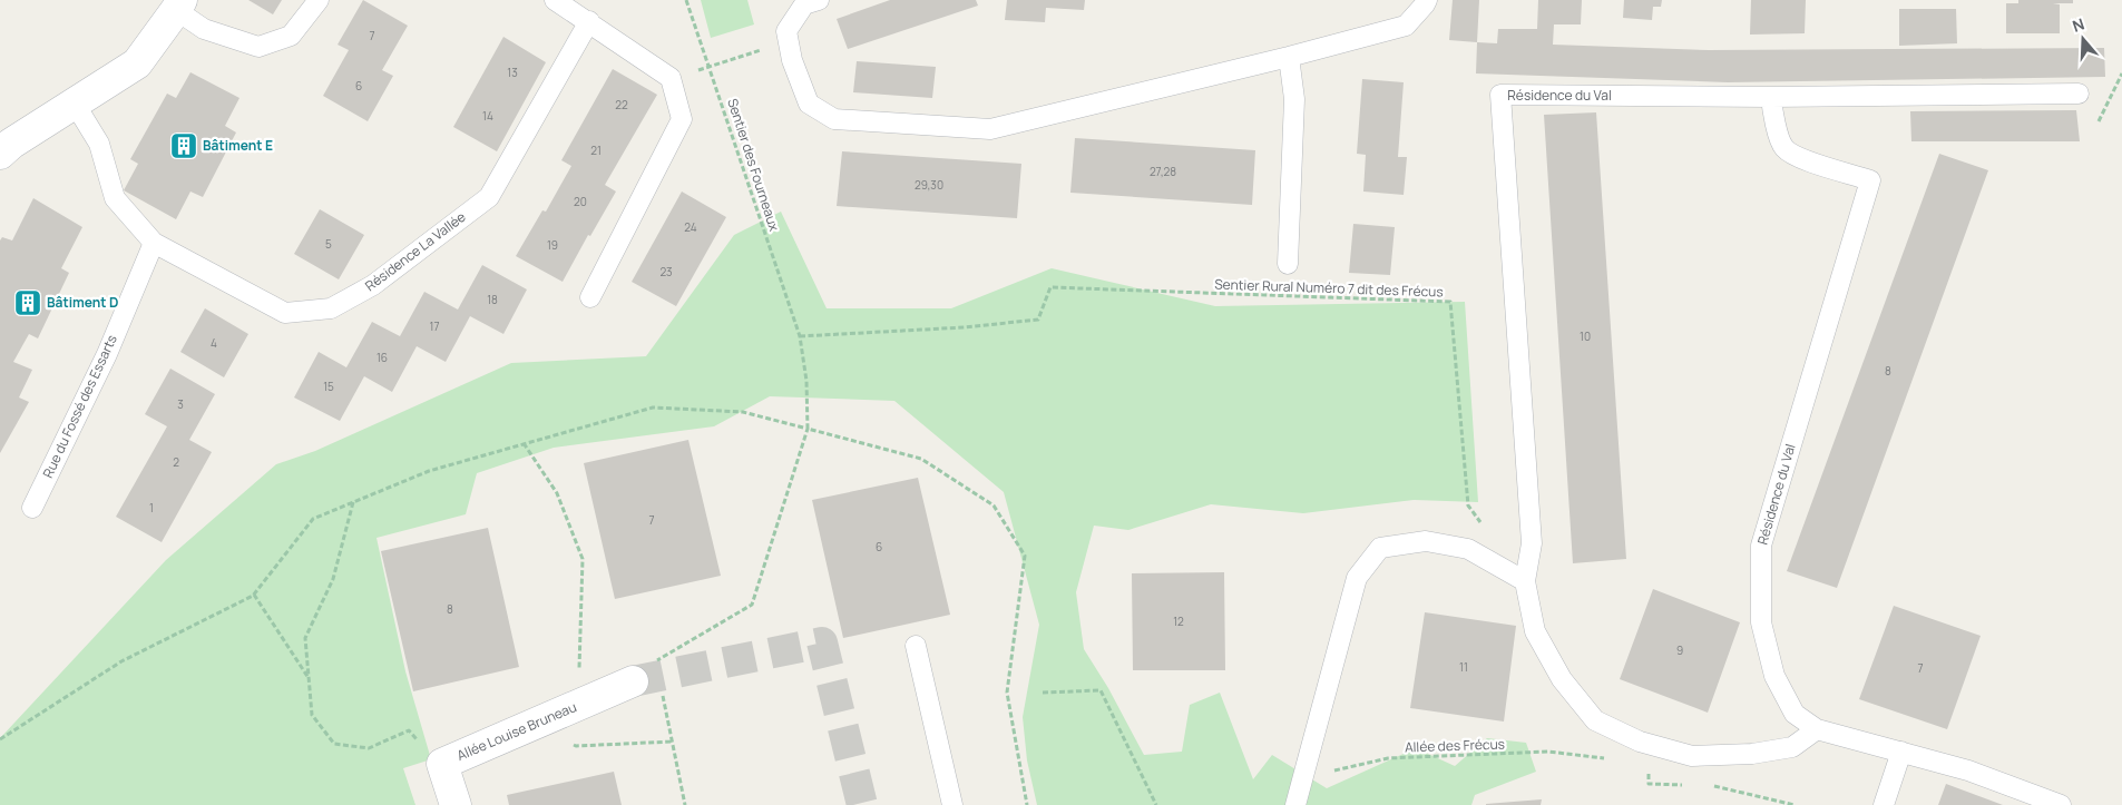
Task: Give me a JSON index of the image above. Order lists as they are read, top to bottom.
{
  "streets": {
    "street": ["Allée Louise Bruneau"],
    "lane": ["Résidence du Val", "Résidence La Vallée", "Rue du Fossé des Essarts"],
    "path": ["Sentier des Fourneaux", "Sentier Rural Numéro 7 dit des Frécus", "Allée des Frécus"]
  },
  "crossings": [
    ["Sentier des Fourneaux", "Sentier Rural Numéro 7 dit des Frécus"],
    ["Sentier des Fourneaux", "Allée Louise Bruneau"],
    ["Résidence La Vallée", "Rue du Fossé des Essarts"]
  ],
  "places": {
    "building": ["Bâtiment E", "Bâtiment D"]
  },
  "house_numbers": [
    "7",
    "13",
    "6",
    "22",
    "14",
    "21",
    "27,28",
    "29,30",
    "20",
    "24",
    "5",
    "19",
    "23",
    "18",
    "17",
    "10",
    "4",
    "16",
    "8",
    "15",
    "3",
    "2",
    "1",
    "7",
    "6",
    "8",
    "12",
    "9",
    "11",
    "7"
  ],
  "north": "top"
}
